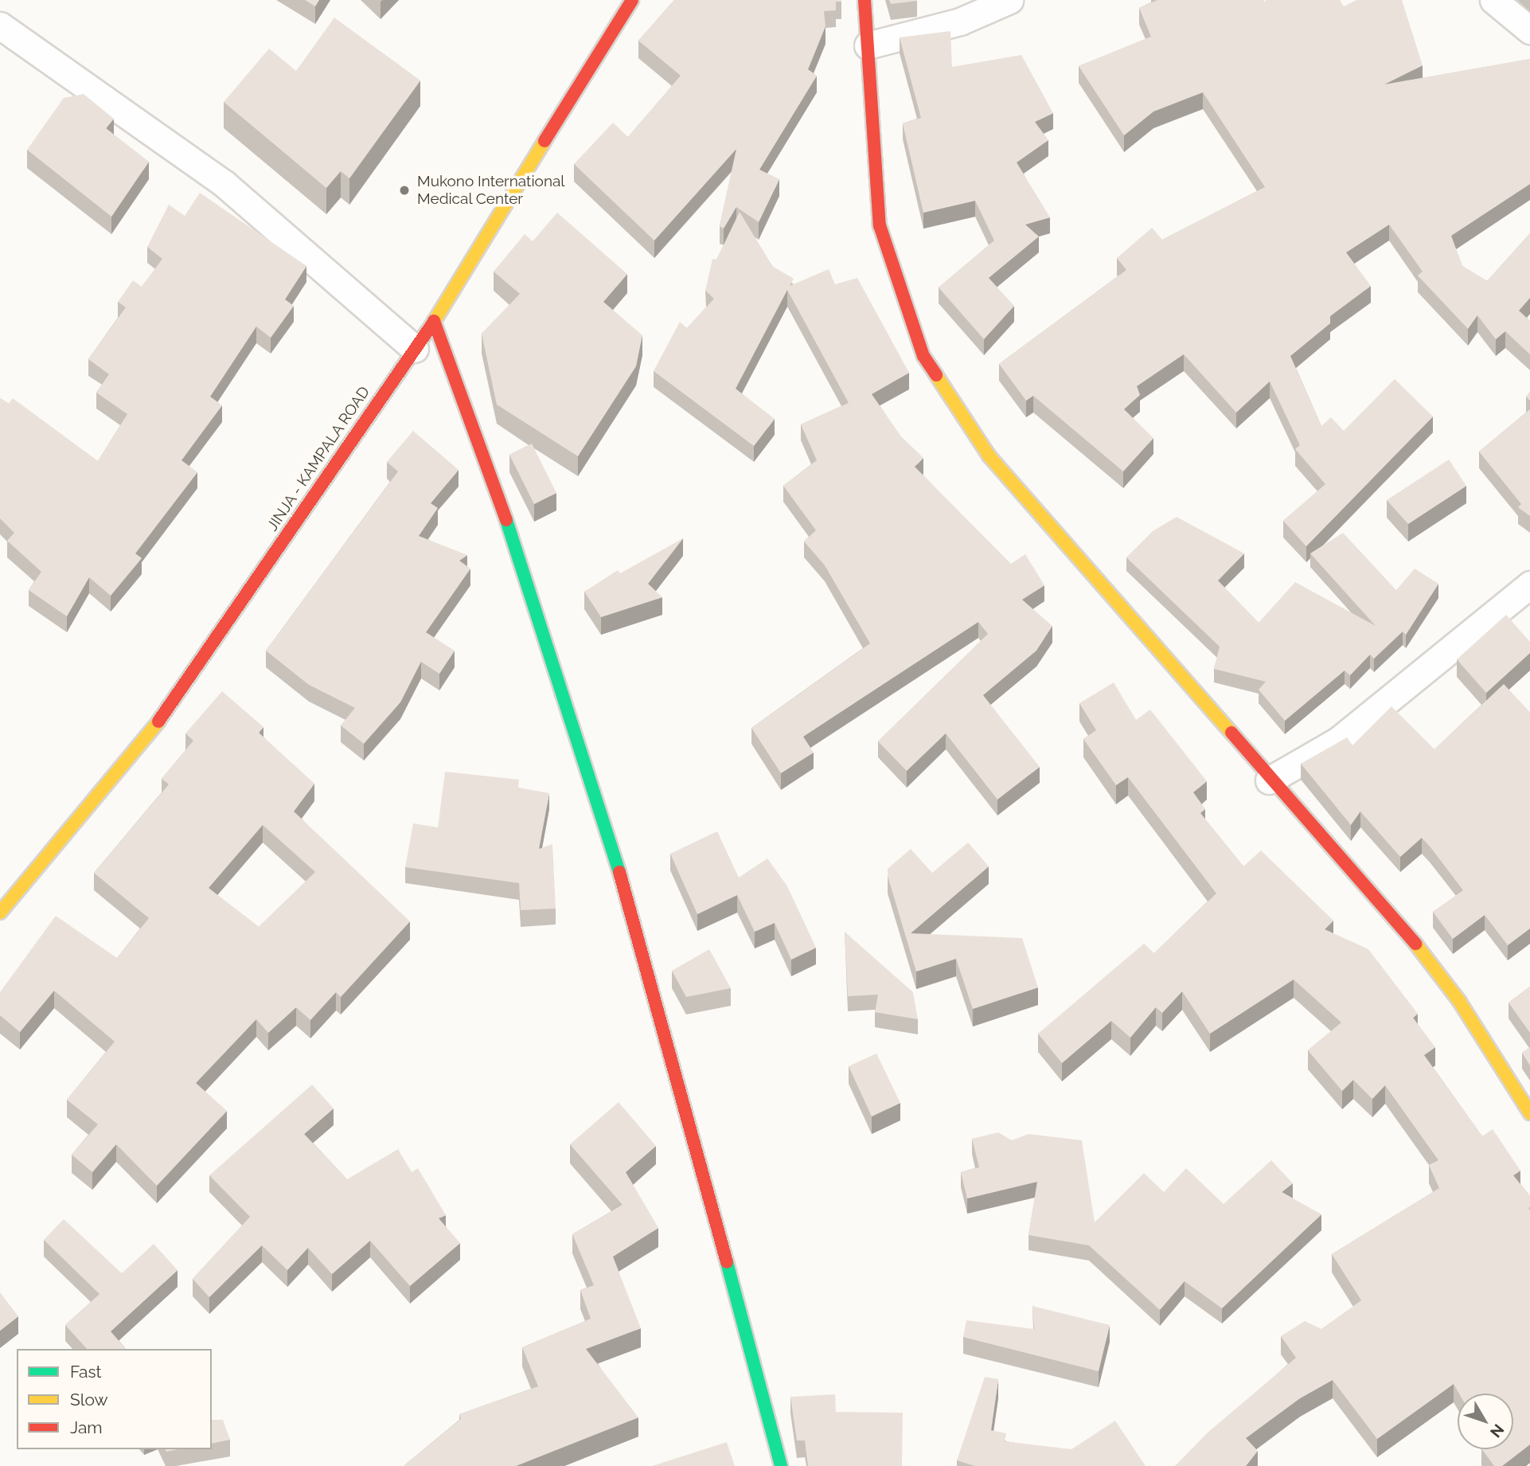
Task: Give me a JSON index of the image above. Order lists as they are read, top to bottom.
{
  "streets": {
    "main road": ["JINJA - KAMPALA ROAD"]
  },
  "places": ["Mukono International Medical Center"],
  "legend": ["Fast", "Slow", "Jam"],
  "north": "bottom right"
}
